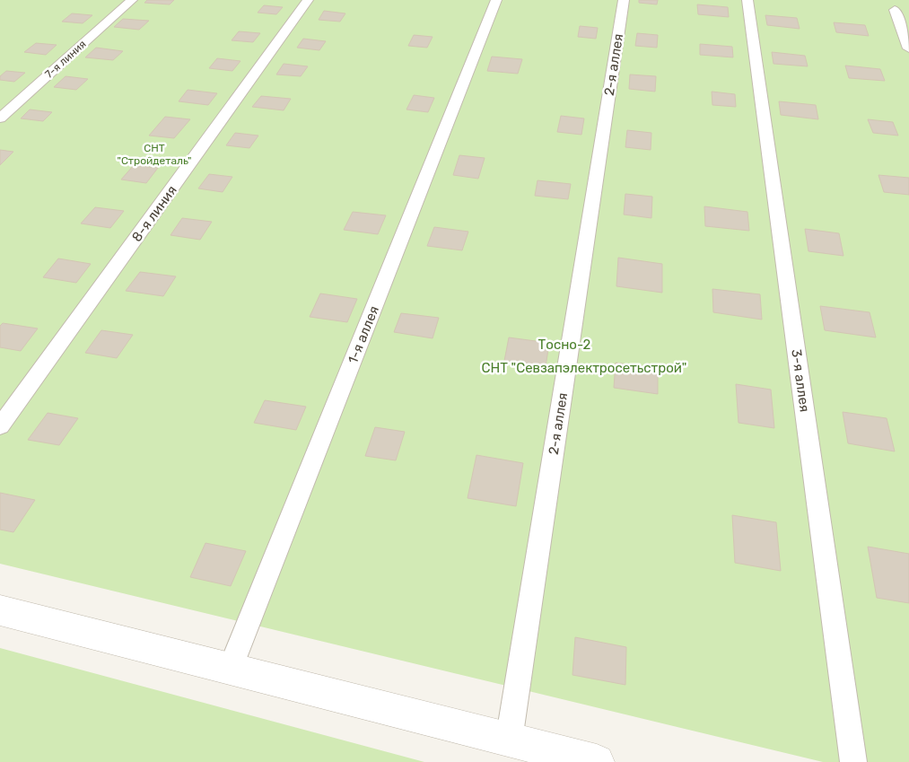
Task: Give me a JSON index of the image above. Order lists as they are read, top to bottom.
{
  "streets": {
    "lane": [
      "7-я линия",
      "2-я аллея",
      "8-я линия",
      "1-я аллея",
      "3-я аллея"
    ]
  },
  "parks": ["СНТ \"Стройдеталь\"", "Тосно-2", "СНТ \"Севзапэлектросетьстрой\""]
}
